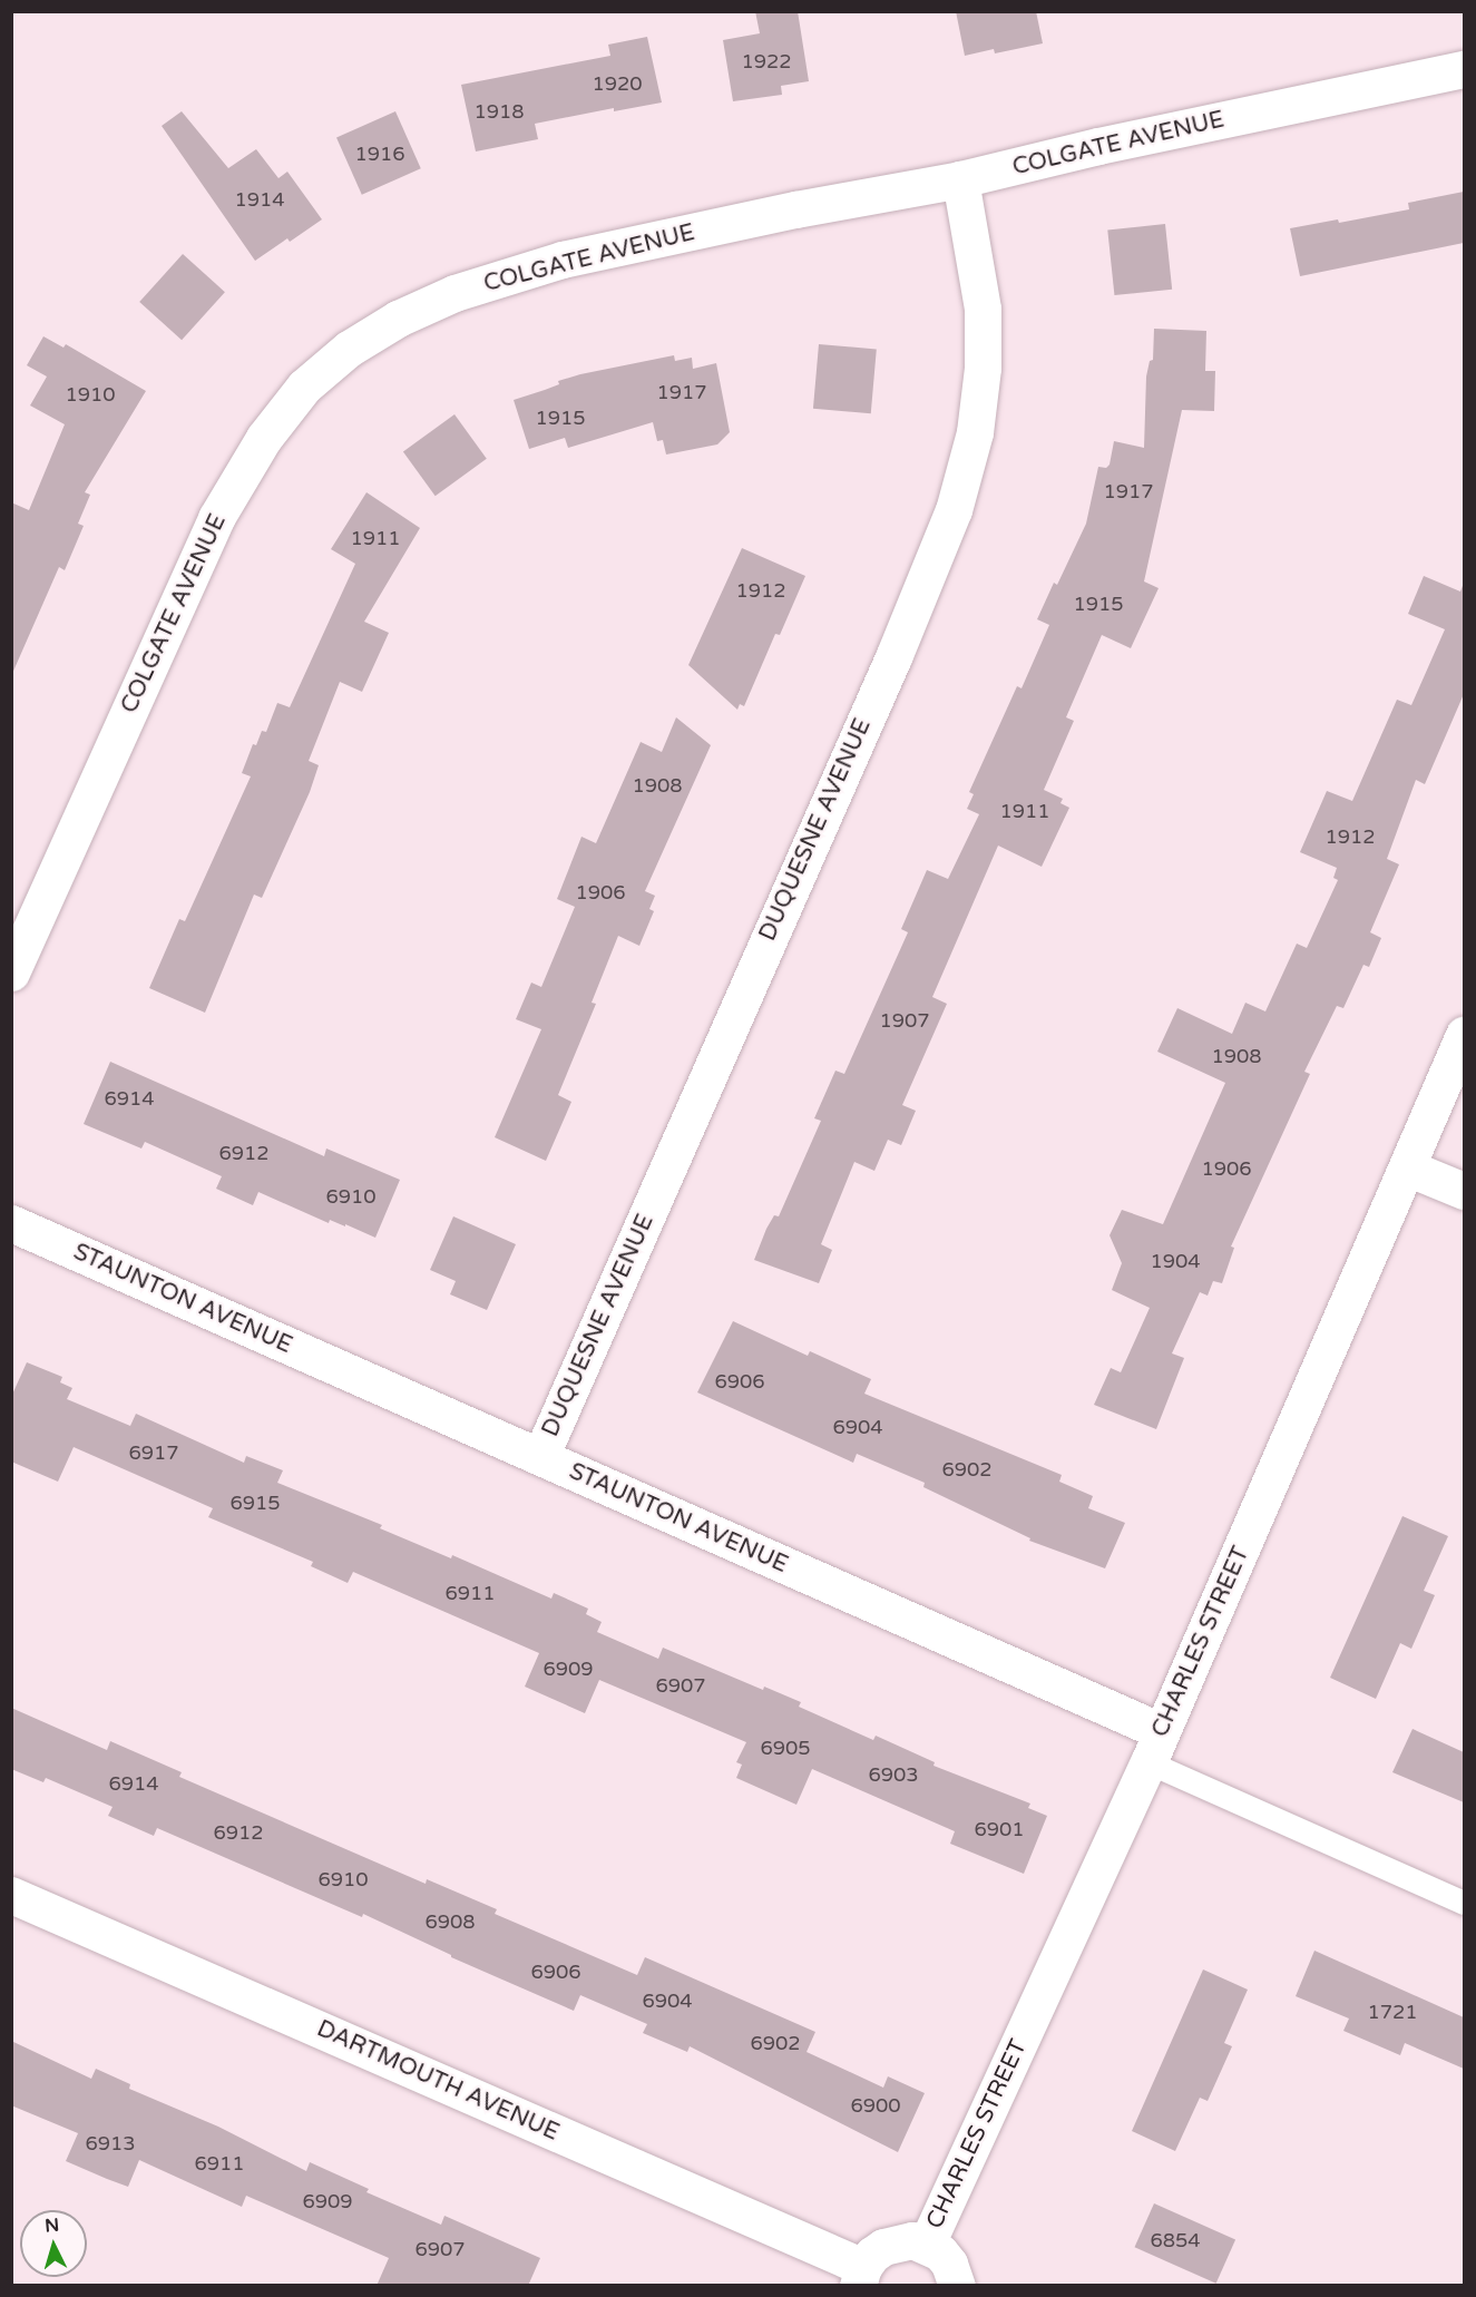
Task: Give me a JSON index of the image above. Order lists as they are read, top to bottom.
{
  "streets": {
    "street": [
      "COLGATE AVENUE",
      "DUQUESNE AVENUE",
      "STAUNTON AVENUE",
      "CHARLES STREET",
      "DARTMOUTH AVENUE"
    ]
  },
  "crossings": [
    ["COLGATE AVENUE", "DUQUESNE AVENUE"],
    ["DUQUESNE AVENUE", "STAUNTON AVENUE"],
    ["STAUNTON AVENUE", "CHARLES STREET"]
  ],
  "house_numbers": [
    "1922",
    "1920",
    "1918",
    "1916",
    "1914",
    "1917",
    "1910",
    "1915",
    "1917",
    "1911",
    "1912",
    "1915",
    "1908",
    "1911",
    "1912",
    "1906",
    "1907",
    "1908",
    "6914",
    "6912",
    "1906",
    "6910",
    "1904",
    "6906",
    "6904",
    "6917",
    "6902",
    "6915",
    "6911",
    "6909",
    "6907",
    "6905",
    "6903",
    "6914",
    "6901",
    "6912",
    "6910",
    "6908",
    "6906",
    "6904",
    "1721",
    "6902",
    "6900",
    "6913",
    "6911",
    "6909",
    "6854",
    "6907"
  ],
  "north": "top"
}
